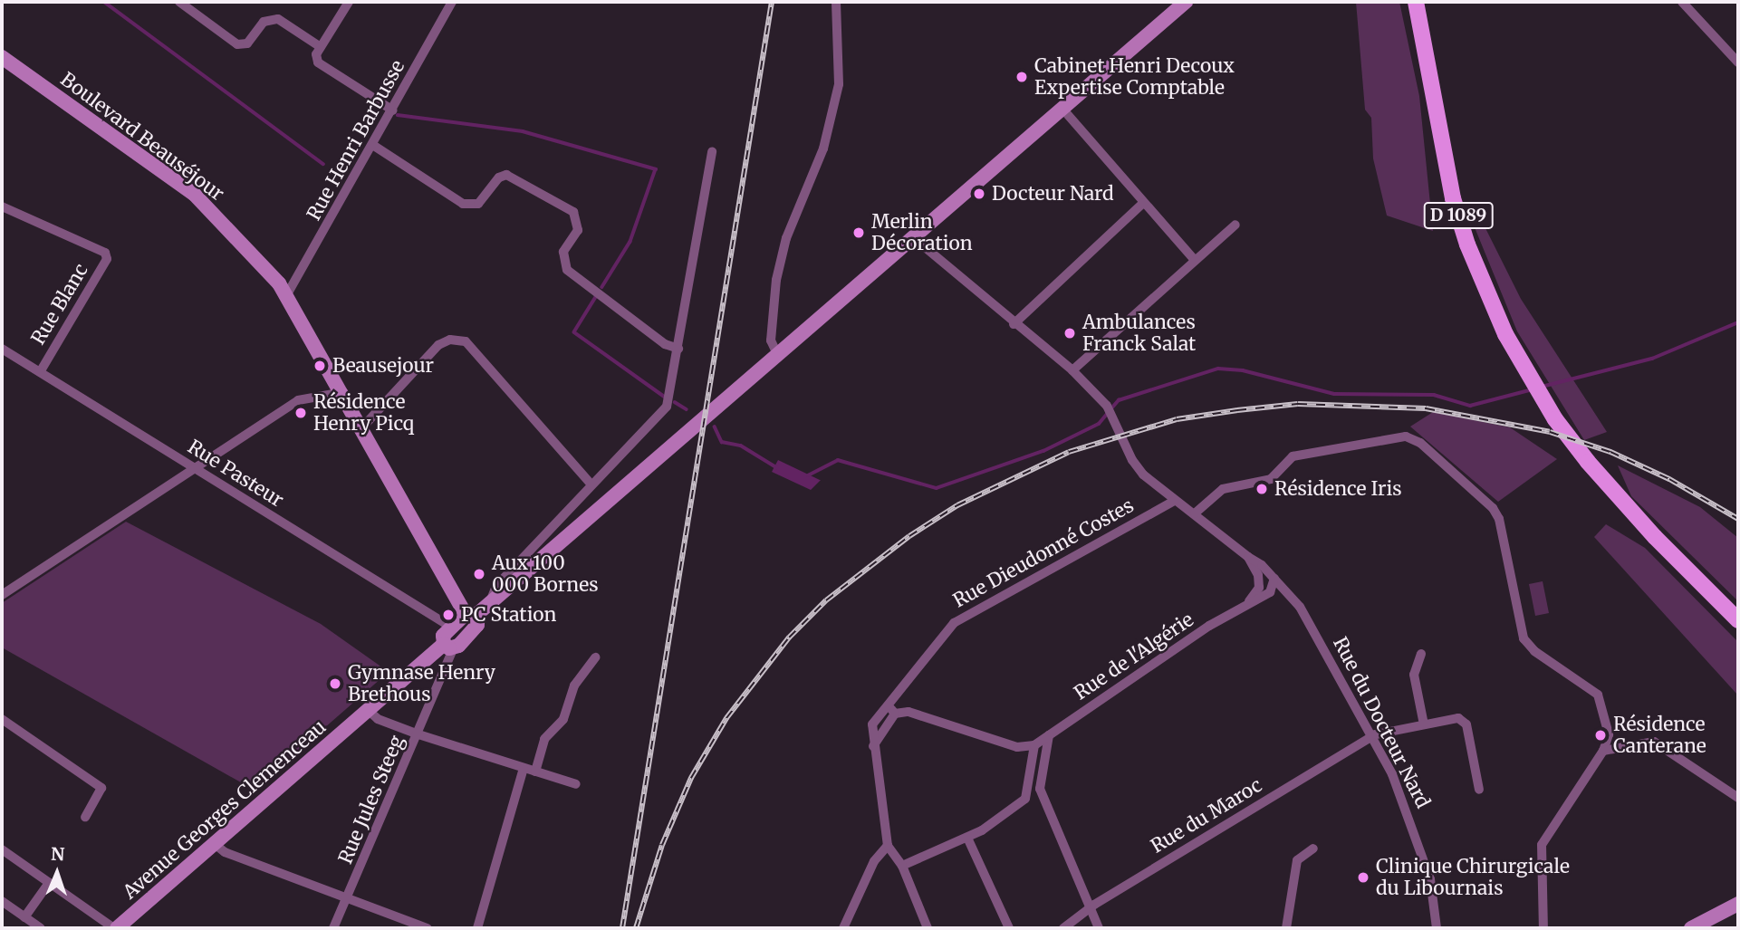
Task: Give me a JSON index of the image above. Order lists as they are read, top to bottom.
{
  "streets": {
    "main road": ["Boulevard Beauséjour", "D 1089", "Avenue Georges Clemenceau"],
    "street": [
      "Rue Henri Barbusse",
      "Rue Blanc",
      "Rue Pasteur",
      "Rue Dieudonné Costes",
      "Rue de l'Algérie",
      "Rue du Docteur Nard",
      "Rue Jules Steeg",
      "Rue du Maroc"
    ]
  },
  "crossings": [
    ["Boulevard Beauséjour", "Rue Henri Barbusse"],
    ["Boulevard Beauséjour", "Avenue Georges Clemenceau"],
    ["Rue Blanc", "Rue Pasteur"],
    ["Rue Pasteur", "Avenue Georges Clemenceau"],
    ["Rue Dieudonné Costes", "Rue du Docteur Nard"],
    ["Rue de l'Algérie", "Rue du Docteur Nard"],
    ["Rue du Docteur Nard", "Avenue Georges Clemenceau"],
    ["Rue du Docteur Nard", "Rue du Maroc"],
    ["Rue Jules Steeg", "Avenue Georges Clemenceau"]
  ],
  "places": [
    "Cabinet Henri Decoux Expertise Comptable",
    "Docteur Nard",
    "Merlin Décoration",
    "Ambulances Franck Salat",
    "Beausejour",
    "Résidence Henry Picq",
    "Résidence Iris",
    "Aux 100 000 Bornes",
    "PC Station",
    "Gymnase Henry Brethous",
    "Résidence Canterane",
    "Clinique Chirurgicale du Libournais"
  ],
  "north": "top"
}
